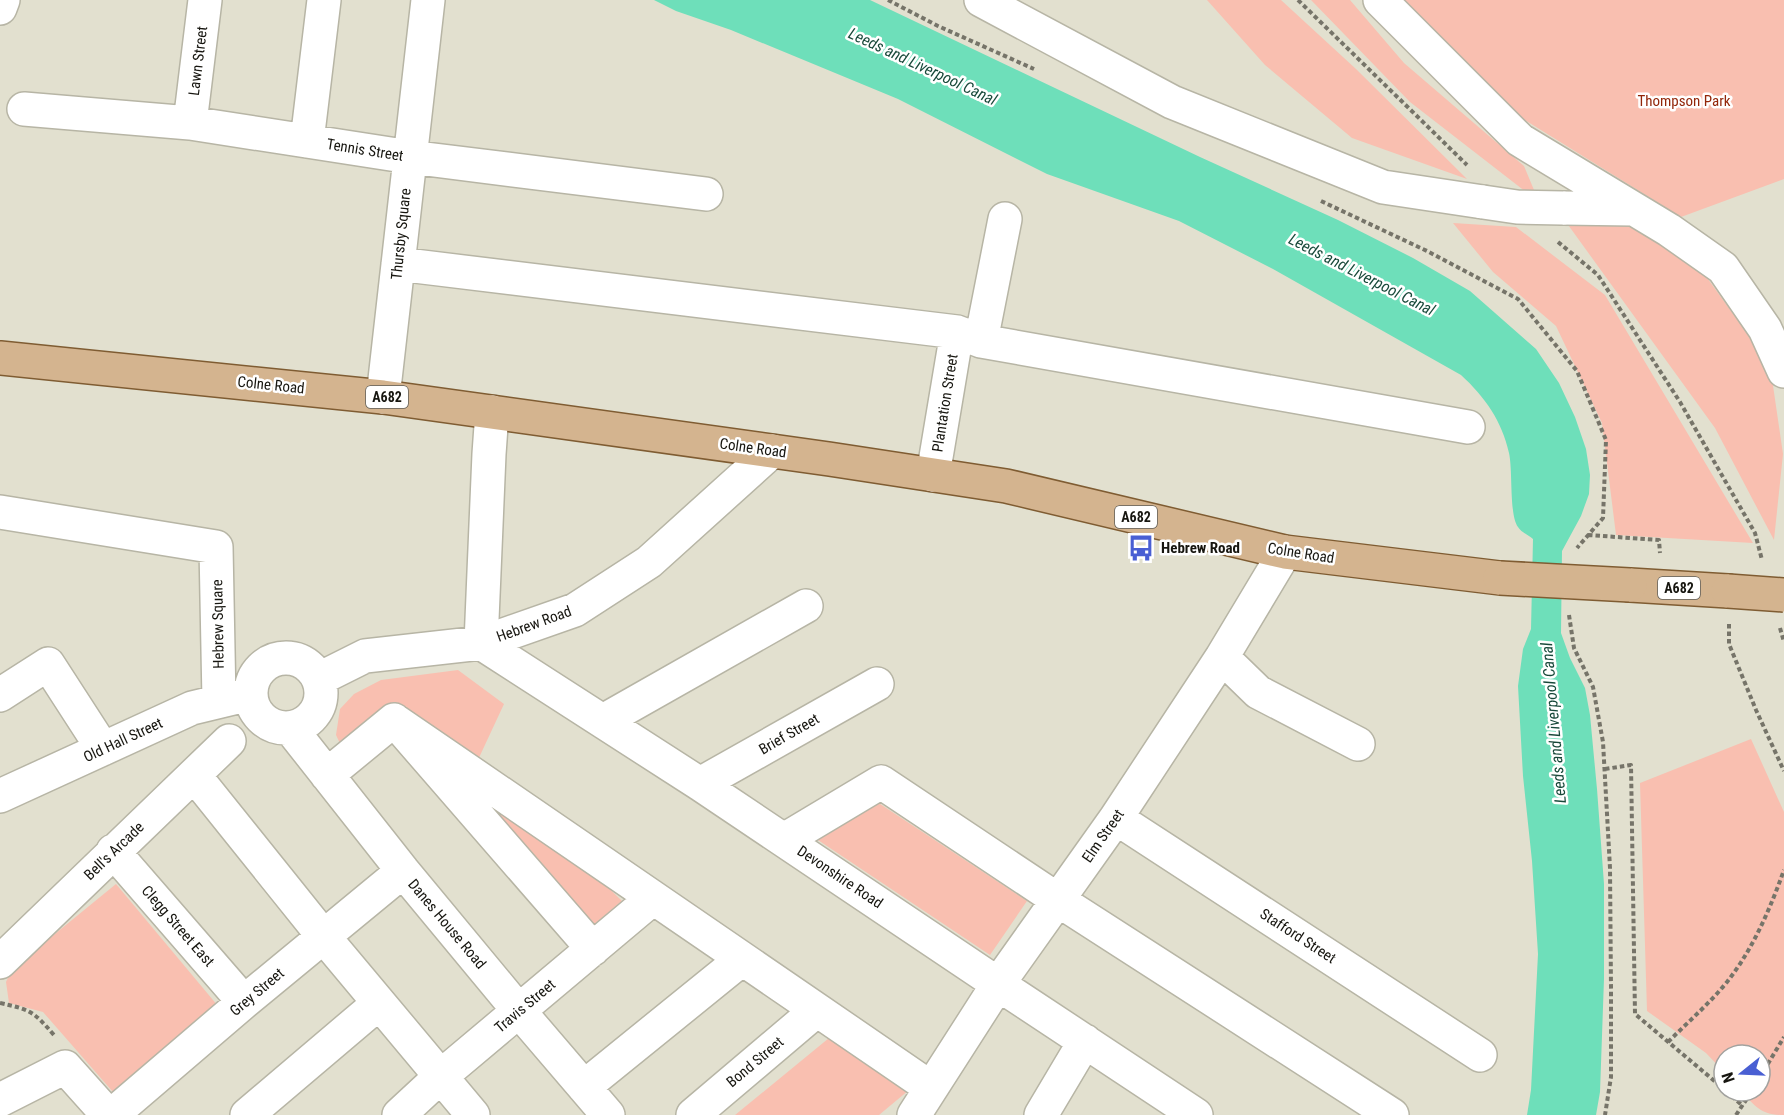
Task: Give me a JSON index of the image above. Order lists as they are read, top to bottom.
{
  "streets": {
    "main road": ["Colne Road", "A682"],
    "street": [
      "Lawn Street",
      "Tennis Street",
      "Thursby Square",
      "Plantation Street",
      "Hebrew Square",
      "Hebrew Road",
      "Brief Street",
      "Old Hall Street",
      "Elm Street",
      "Bell's Arcade",
      "Devonshire Road",
      "Danes House Road",
      "Clegg Street East",
      "Stafford Street",
      "Grey Street",
      "Travis Street",
      "Bond Street"
    ]
  },
  "crossings": [
    ["Lawn Street", "Tennis Street"],
    ["Tennis Street", "Thursby Square"],
    ["Thursby Square", "Colne Road"],
    ["Colne Road", "A682"],
    ["Colne Road", "Plantation Street"],
    ["Colne Road", "Hebrew Road"],
    ["Colne Road", "Elm Street"],
    ["Hebrew Square", "Hebrew Road"],
    ["Hebrew Square", "Old Hall Street"],
    ["Hebrew Square", "Danes House Road"],
    ["Hebrew Road", "Old Hall Street"],
    ["Hebrew Road", "Devonshire Road"],
    ["Hebrew Road", "Danes House Road"],
    ["Brief Street", "Devonshire Road"],
    ["Old Hall Street", "Danes House Road"],
    ["Elm Street", "Devonshire Road"],
    ["Elm Street", "Stafford Street"],
    ["Bell's Arcade", "Clegg Street East"],
    ["Danes House Road", "Grey Street"],
    ["Danes House Road", "Travis Street"],
    ["Clegg Street East", "Grey Street"]
  ],
  "water": ["Leeds and Liverpool Canal"],
  "parks": ["Thompson Park"],
  "places": {
    "bus stop": ["Hebrew Road"]
  },
  "north": "left"
}
